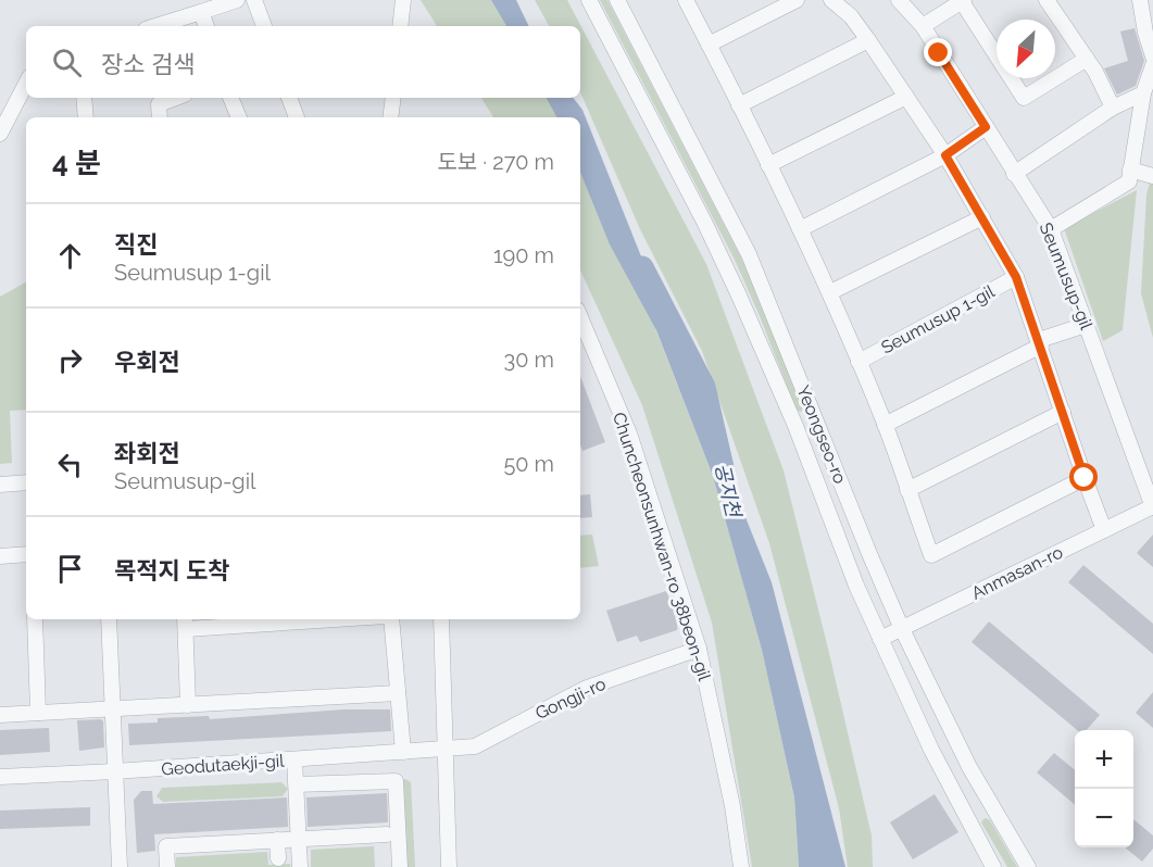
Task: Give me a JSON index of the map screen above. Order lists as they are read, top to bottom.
{
  "streets": {
    "street": [
      "Seumusup-gil",
      "Seumusup 1-gil",
      "Yeongseo-ro",
      "Chuncheonsunhwan-ro 38beon-gil",
      "Anmasan-ro",
      "Gongji-ro",
      "Geodutaekji-gil"
    ]
  },
  "crossings": [
    ["Seumusup-gil", "Anmasan-ro"],
    ["Yeongseo-ro", "Anmasan-ro"],
    ["Chuncheonsunhwan-ro 38beon-gil", "Gongji-ro"],
    ["Gongji-ro", "Geodutaekji-gil"]
  ],
  "water": ["공지천"],
  "north": "bottom left",
  "page": {
    "search": "장소 검색",
    "heading": ["4 분", "도보 · 270 m"],
    "list": [
      ["직진", "Seumusup 1-gil", "190 m"],
      ["우회전", "30 m"],
      ["좌회전", "Seumusup-gil", "50 m"],
      "목적지 도착"
    ],
    "map_buttons": ["+", "−"]
  }
}
